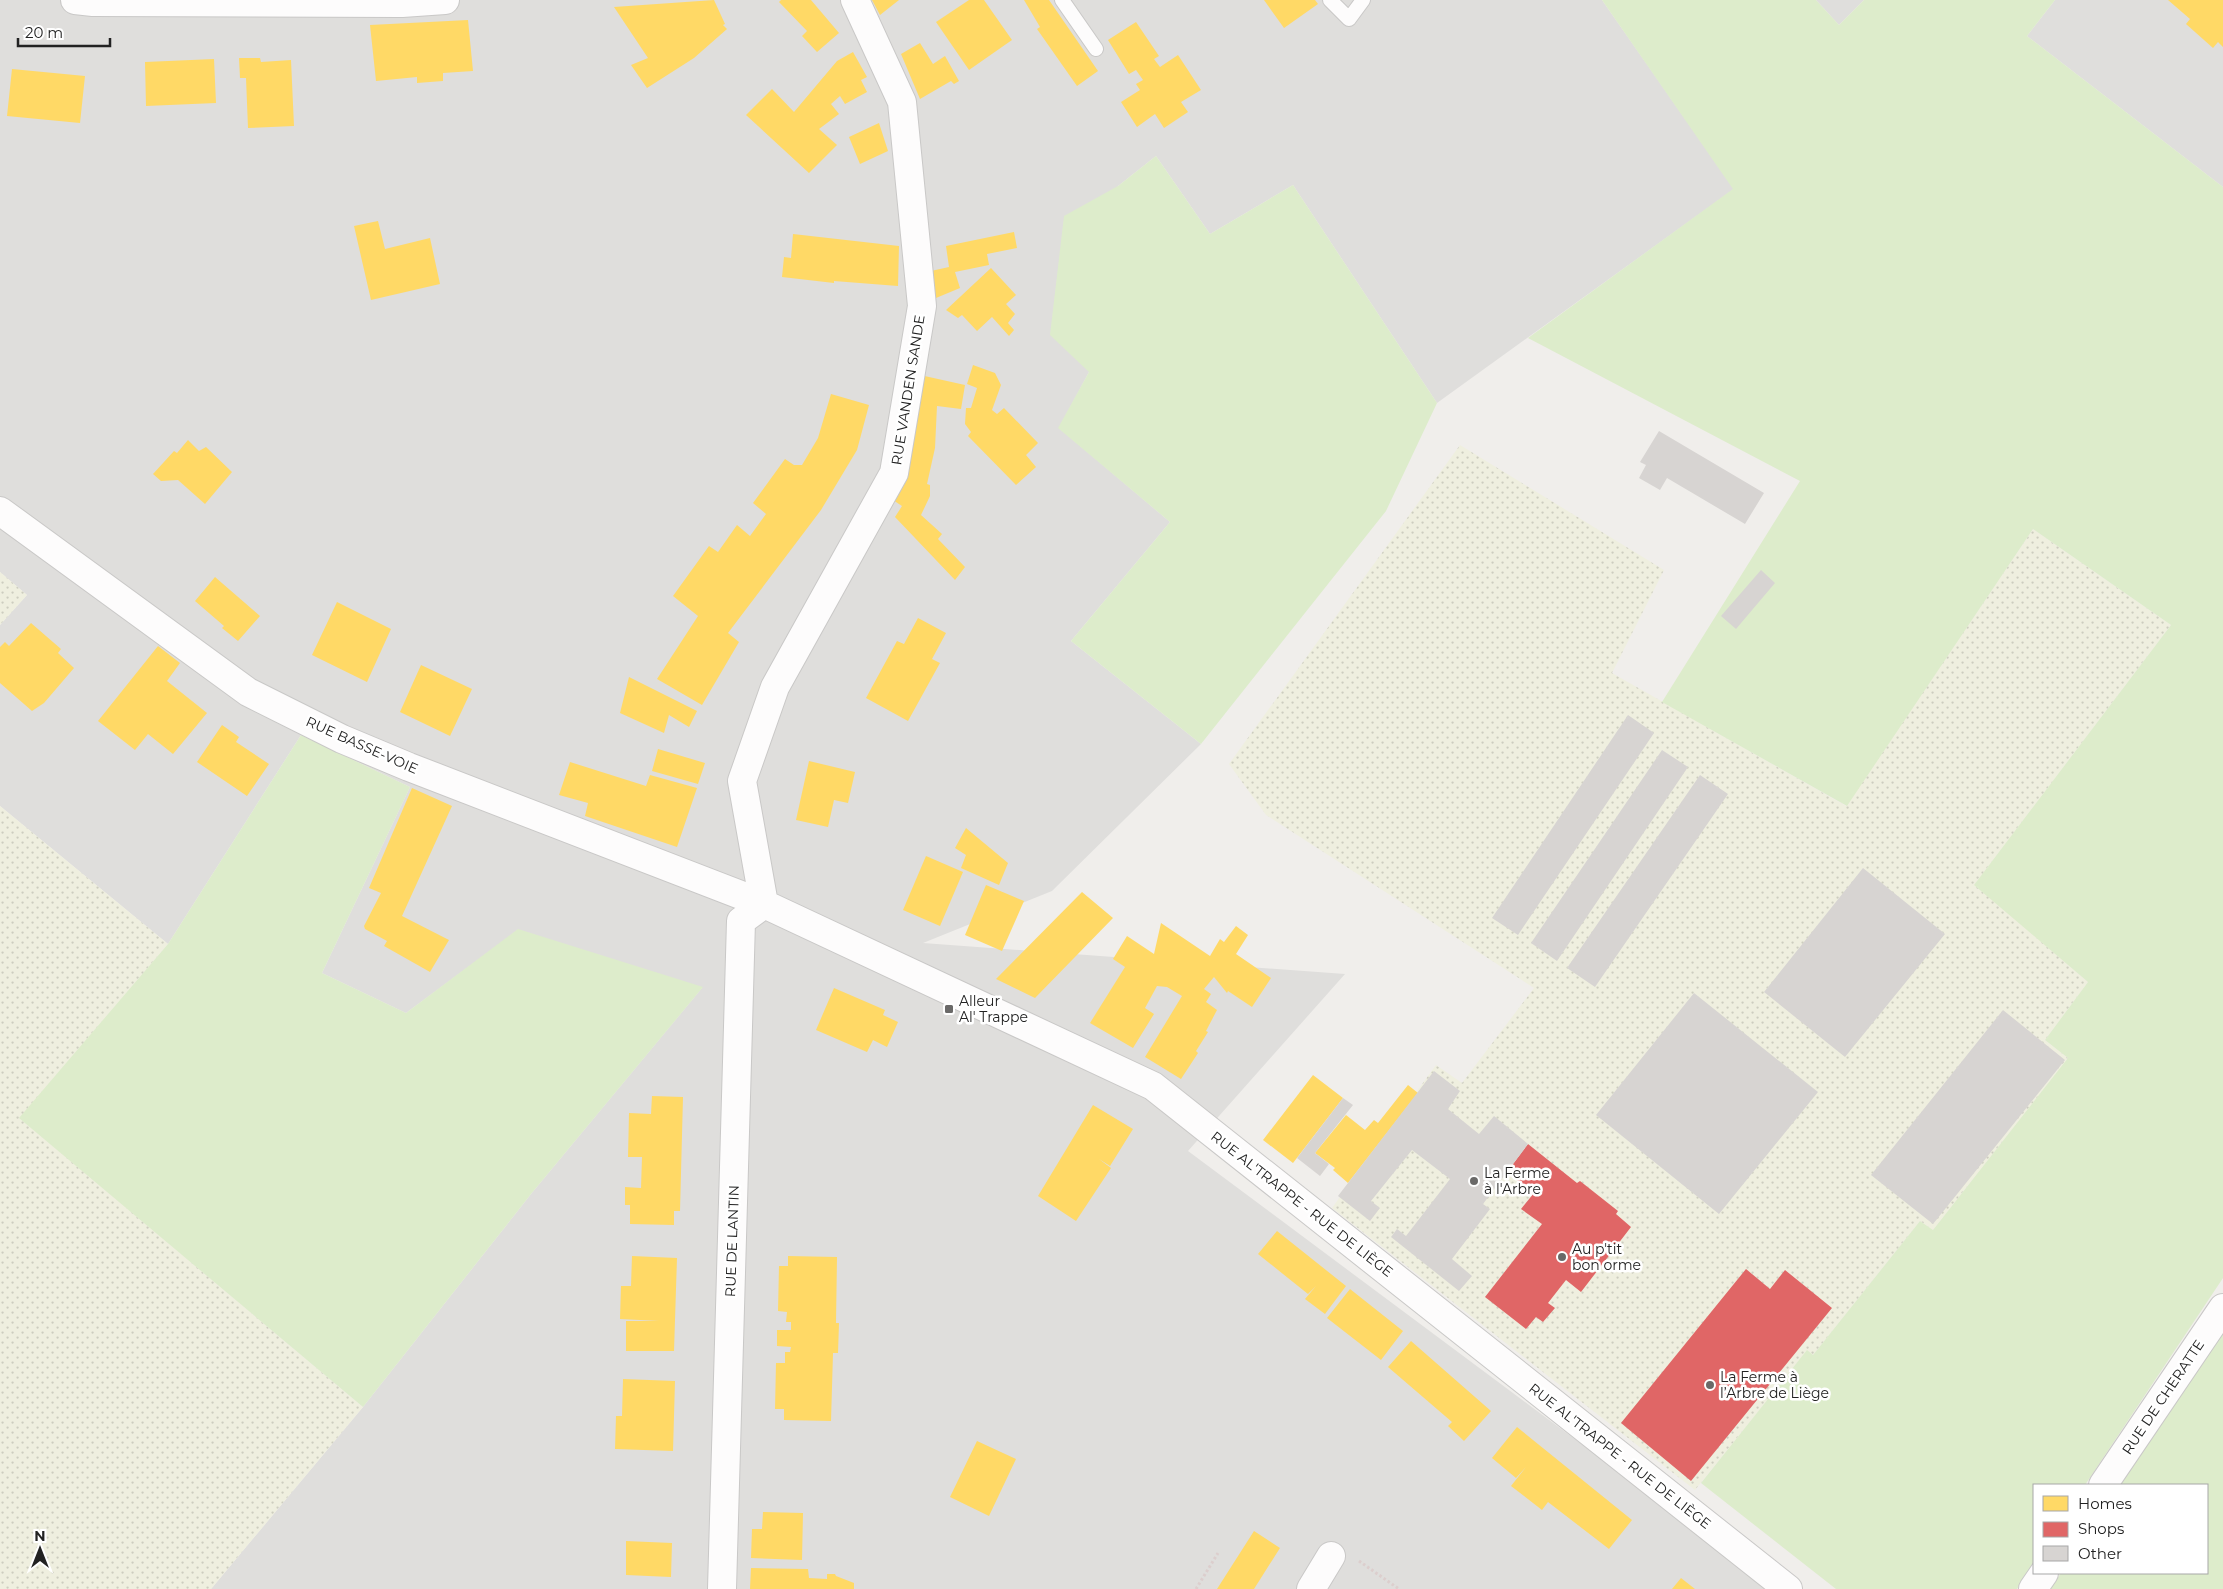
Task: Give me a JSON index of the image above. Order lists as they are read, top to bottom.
{
  "streets": {
    "street": [
      "RUE VANDEN SANDE",
      "RUE BASSE-VOIE",
      "RUE AL'TRAPPE - RUE DE LIÈGE",
      "RUE DE LANTIN",
      "RUE DE CHERATTE"
    ]
  },
  "crossings": [
    ["RUE VANDEN SANDE", "RUE BASSE-VOIE"],
    ["RUE VANDEN SANDE", "RUE AL'TRAPPE - RUE DE LIÈGE"],
    ["RUE VANDEN SANDE", "RUE DE LANTIN"],
    ["RUE BASSE-VOIE", "RUE AL'TRAPPE - RUE DE LIÈGE"],
    ["RUE BASSE-VOIE", "RUE DE LANTIN"],
    ["RUE AL'TRAPPE - RUE DE LIÈGE", "RUE DE LANTIN"]
  ],
  "places": {
    "transit": ["Alleur Al' Trappe"],
    "other": ["La Ferme à l'Arbre", "Au p'tit bon orme", "La Ferme à l’Arbre de Liège"]
  },
  "legend": ["Homes", "Shops", "Other"],
  "scale_bar": "20 m",
  "north": "top"
}
